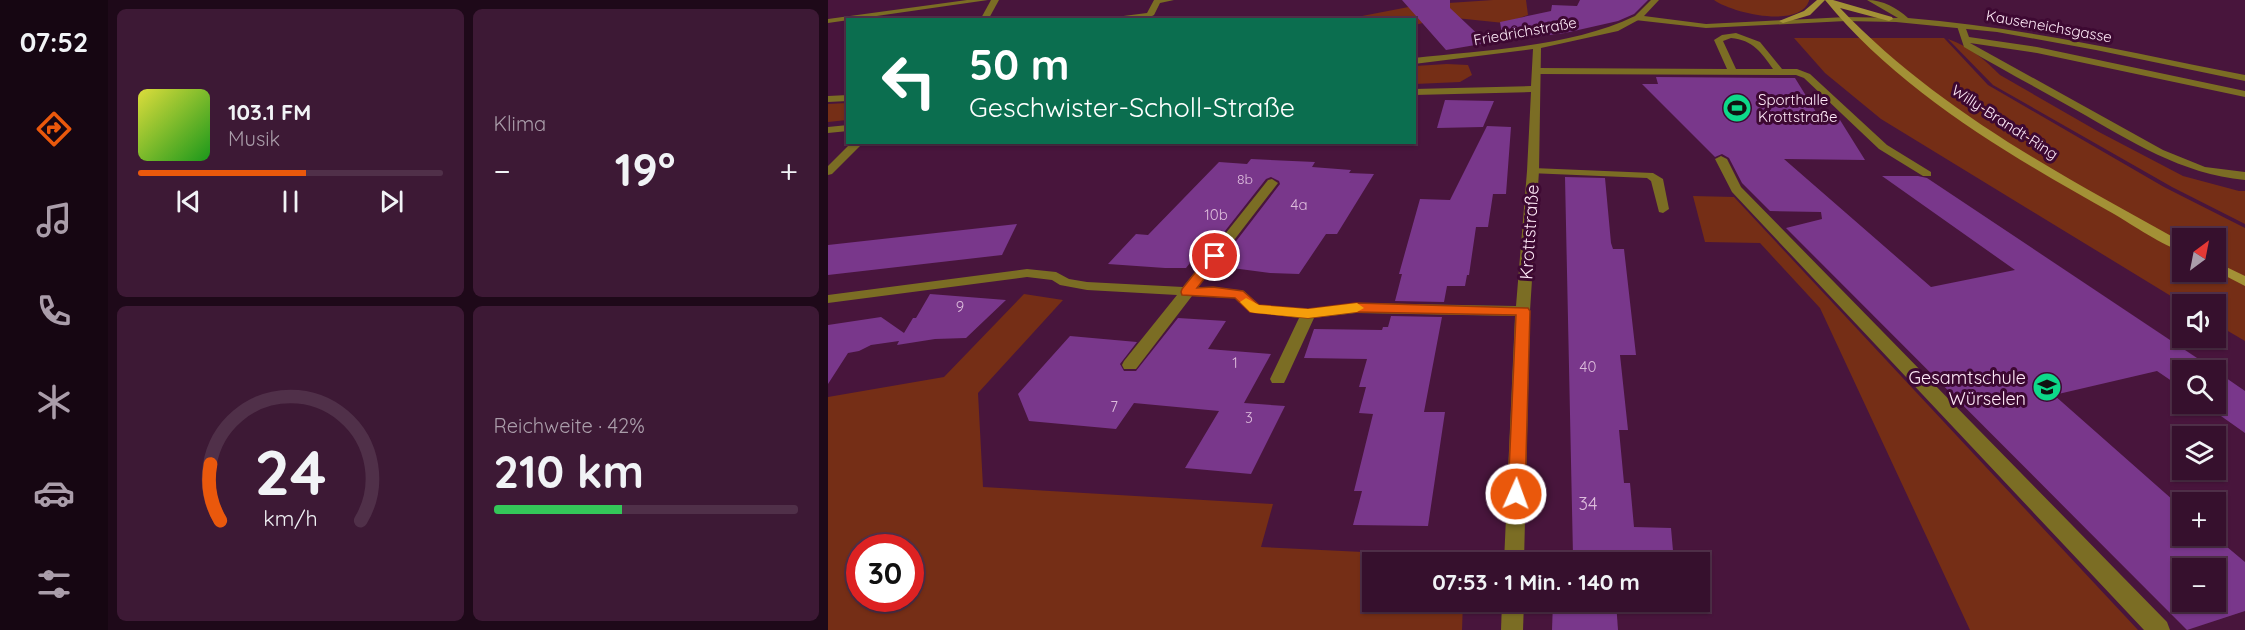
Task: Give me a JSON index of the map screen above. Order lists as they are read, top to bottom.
{
  "streets": {
    "main road": ["Willy-Brandt-Ring"],
    "street": ["Kauseneichsgasse", "Friedrichstraße", "Krottstraße"]
  },
  "crossings": [
    ["Kauseneichsgasse", "Friedrichstraße"],
    ["Kauseneichsgasse", "Willy-Brandt-Ring"],
    ["Friedrichstraße", "Willy-Brandt-Ring"],
    ["Friedrichstraße", "Krottstraße"]
  ],
  "places": {
    "sports": ["Sporthalle Krottstraße"],
    "school or university": ["Gesamtschule Würselen"]
  },
  "house_numbers": [
    "8b",
    "4a",
    "10b",
    "9",
    "1",
    "40",
    "7",
    "3",
    "34"
  ],
  "north": "top right",
  "page": {
    "tabs": "07:52",
    "tile": [
      "Klima",
      ["Reichweite · 42%", "210 km"]
    ],
    "turn": ["50 m", "Geschwister-Scholl-Straße"],
    "song": ["103.1 FM", "Musik"],
    "heat": ["−", "19°", "+"],
    "map_buttons": ["+", "−"],
    "limit": "30",
    "trip": "07:53 · 1 Min. · 140 m",
    "gauge": ["24", "km/h"]
  }
}
